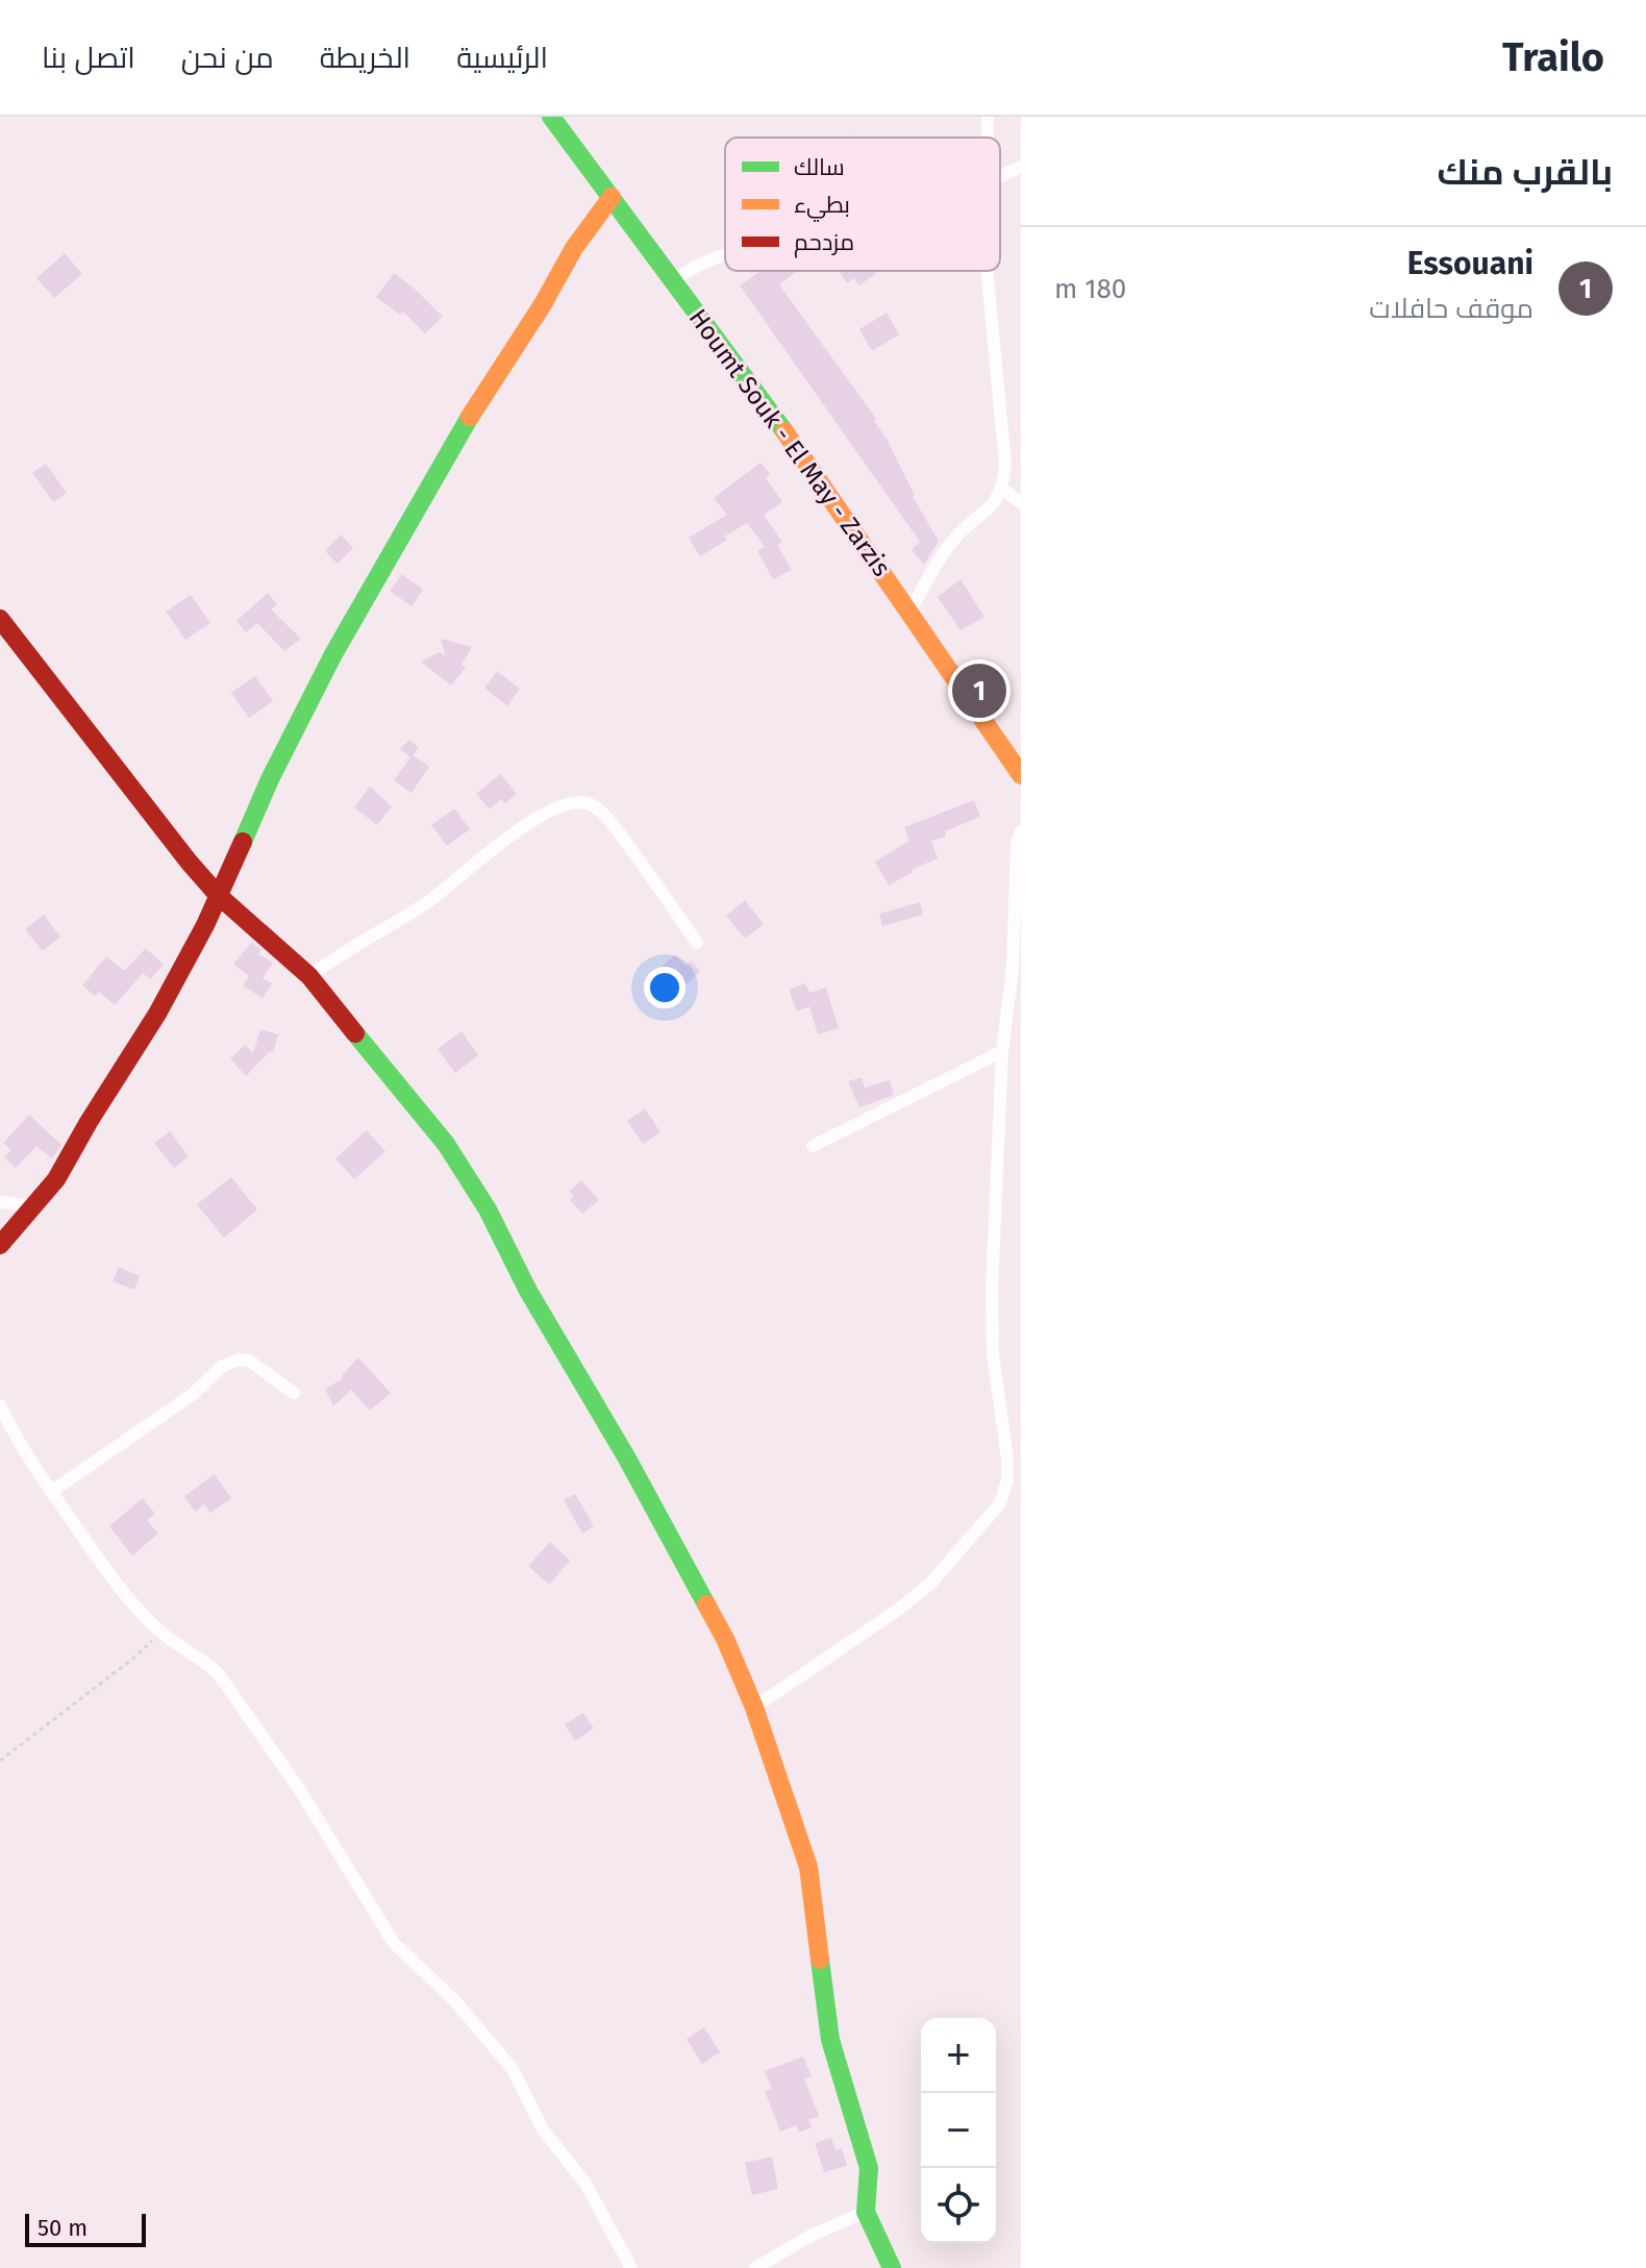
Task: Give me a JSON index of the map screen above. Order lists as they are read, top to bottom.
{
  "streets": {
    "street": ["Houmt Souk - El May - Zarzis"]
  },
  "legend": ["سالك", "بطيء", "مزدحم"],
  "scale_bar": "50 m",
  "page": {
    "header": "Trailo",
    "nav": [
      "الرئيسية",
      "الخريطة",
      "من نحن",
      "اتصل بنا"
    ],
    "heading": "بالقرب منك",
    "list": [
      {
        "mark": "1",
        "name": "Essouani",
        "note": "موقف حافلات",
        "value": "180 m"
      }
    ],
    "pins": "1",
    "map_buttons": ["+", "−"],
    "scale": "50 m"
  }
}
